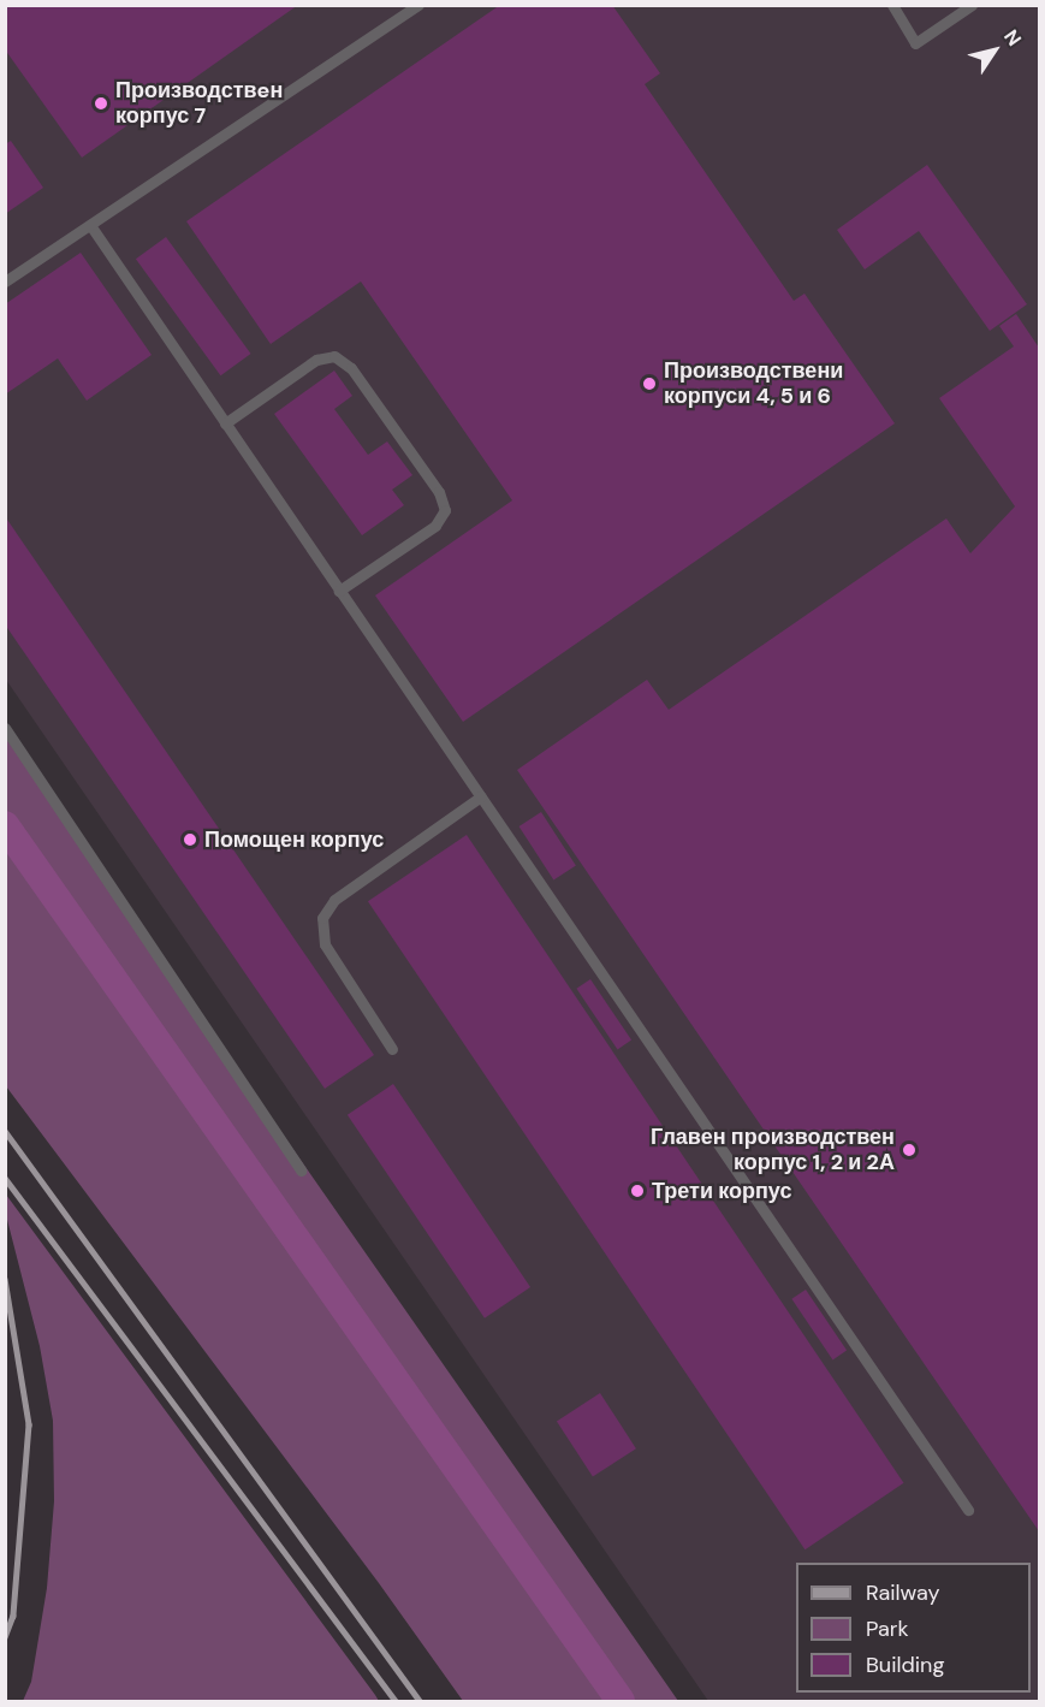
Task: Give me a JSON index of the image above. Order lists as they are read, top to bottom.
{
  "places": [
    "Производствeн корпус 7",
    "Производствени корпуси 4, 5 и 6",
    "Помощен корпус",
    "Главен производствен корпус 1, 2 и 2А",
    "Трети корпус"
  ],
  "legend": ["Railway", "Park", "Building"],
  "north": "top right"
}
